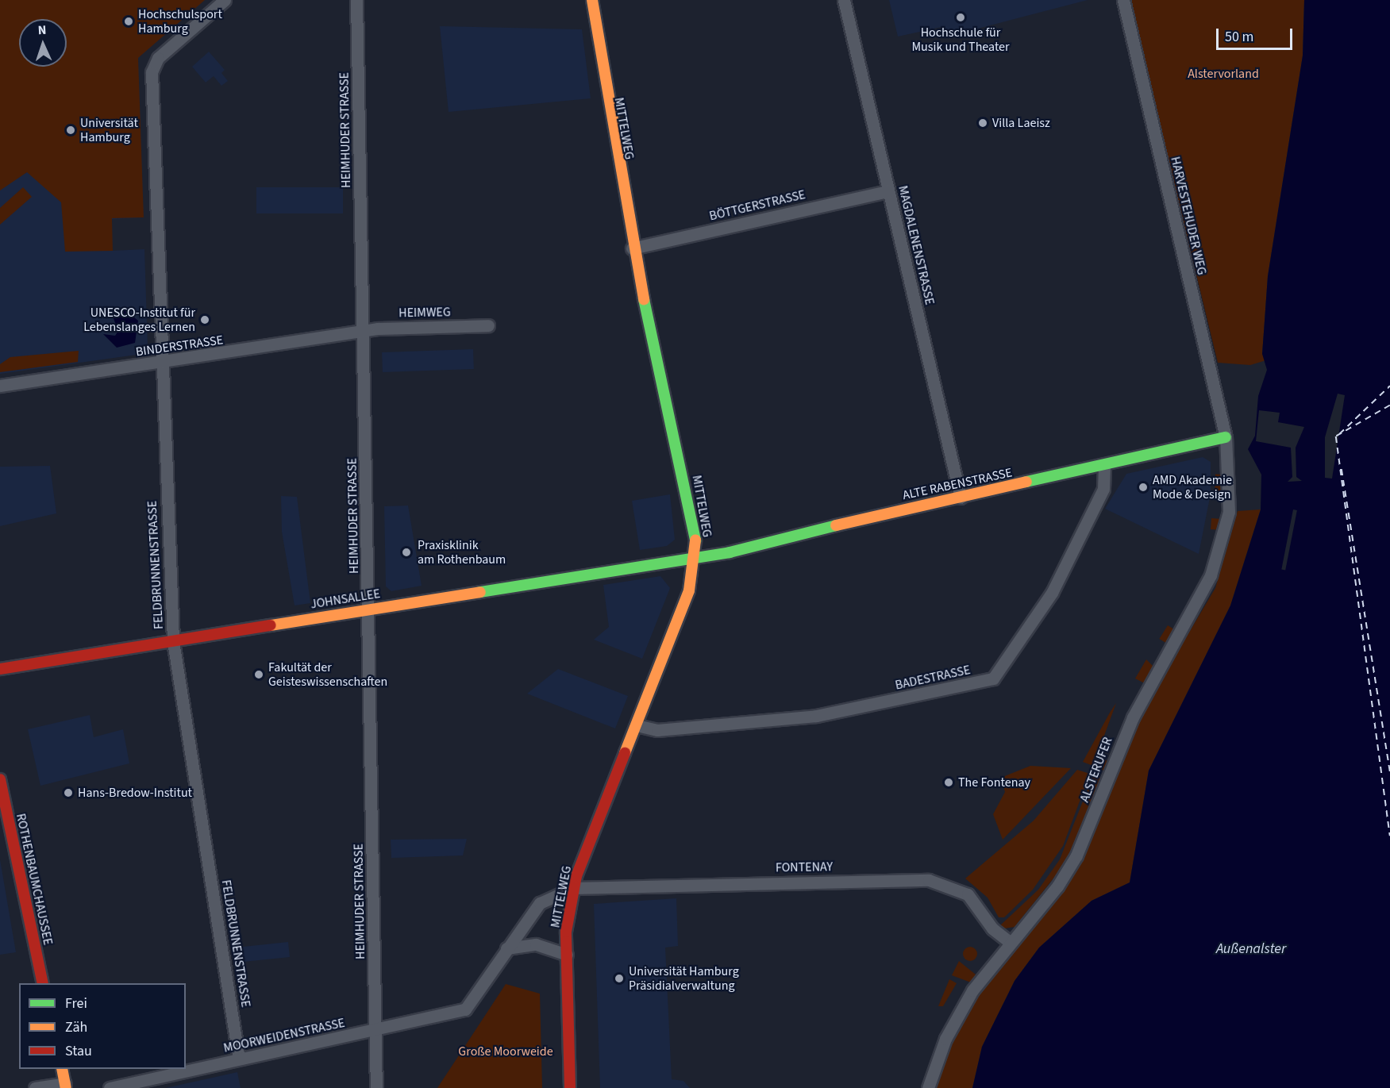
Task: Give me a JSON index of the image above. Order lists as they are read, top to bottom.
{
  "streets": {
    "street": [
      "MITTELWEG",
      "HEIMHUDER STRASSE",
      "BÖTTGERSTRASSE",
      "HARVESTEHUDER WEG",
      "MAGDALENENSTRASSE",
      "HEIMWEG",
      "BINDERSTRASSE",
      "ALTE RABENSTRASSE",
      "FELDBRUNNENSTRASSE",
      "JOHNSALLEE",
      "BADESTRASSE",
      "ALSTERUFER",
      "FONTENAY",
      "ROTHENBAUMCHAUSSEE",
      "MOORWEIDENSTRASSE"
    ]
  },
  "crossings": [
    ["MITTELWEG", "BÖTTGERSTRASSE"],
    ["MITTELWEG", "ALTE RABENSTRASSE"],
    ["MITTELWEG", "JOHNSALLEE"],
    ["MITTELWEG", "BADESTRASSE"],
    ["MITTELWEG", "FONTENAY"],
    ["HEIMHUDER STRASSE", "HEIMWEG"],
    ["HEIMHUDER STRASSE", "BINDERSTRASSE"],
    ["HEIMHUDER STRASSE", "JOHNSALLEE"],
    ["HEIMHUDER STRASSE", "MOORWEIDENSTRASSE"],
    ["BÖTTGERSTRASSE", "MAGDALENENSTRASSE"],
    ["HARVESTEHUDER WEG", "ALTE RABENSTRASSE"],
    ["HARVESTEHUDER WEG", "ALSTERUFER"],
    ["MAGDALENENSTRASSE", "ALTE RABENSTRASSE"],
    ["HEIMWEG", "BINDERSTRASSE"],
    ["BINDERSTRASSE", "FELDBRUNNENSTRASSE"],
    ["ALTE RABENSTRASSE", "JOHNSALLEE"],
    ["ALTE RABENSTRASSE", "BADESTRASSE"],
    ["ALTE RABENSTRASSE", "ALSTERUFER"],
    ["FELDBRUNNENSTRASSE", "JOHNSALLEE"],
    ["FELDBRUNNENSTRASSE", "MOORWEIDENSTRASSE"],
    ["ALSTERUFER", "FONTENAY"],
    ["FONTENAY", "MOORWEIDENSTRASSE"]
  ],
  "water": ["Außenalster"],
  "parks": ["Alstervorland", "Große Moorweide"],
  "places": [
    "Hochschule für Musik und Theater",
    "Hochschulsport Hamburg",
    "Villa Laeisz",
    "Universität Hamburg",
    "UNESCO-Institut für Lebenslanges Lernen",
    "AMD Akademie Mode & Design",
    "Praxisklinik am Rothenbaum",
    "Fakultät der Geisteswissenschaften",
    "The Fontenay",
    "Hans-Bredow-Institut",
    "Universität Hamburg Präsidialverwaltung"
  ],
  "legend": ["Frei", "Zäh", "Stau"],
  "scale_bar": "50 m",
  "north": "top"
}
